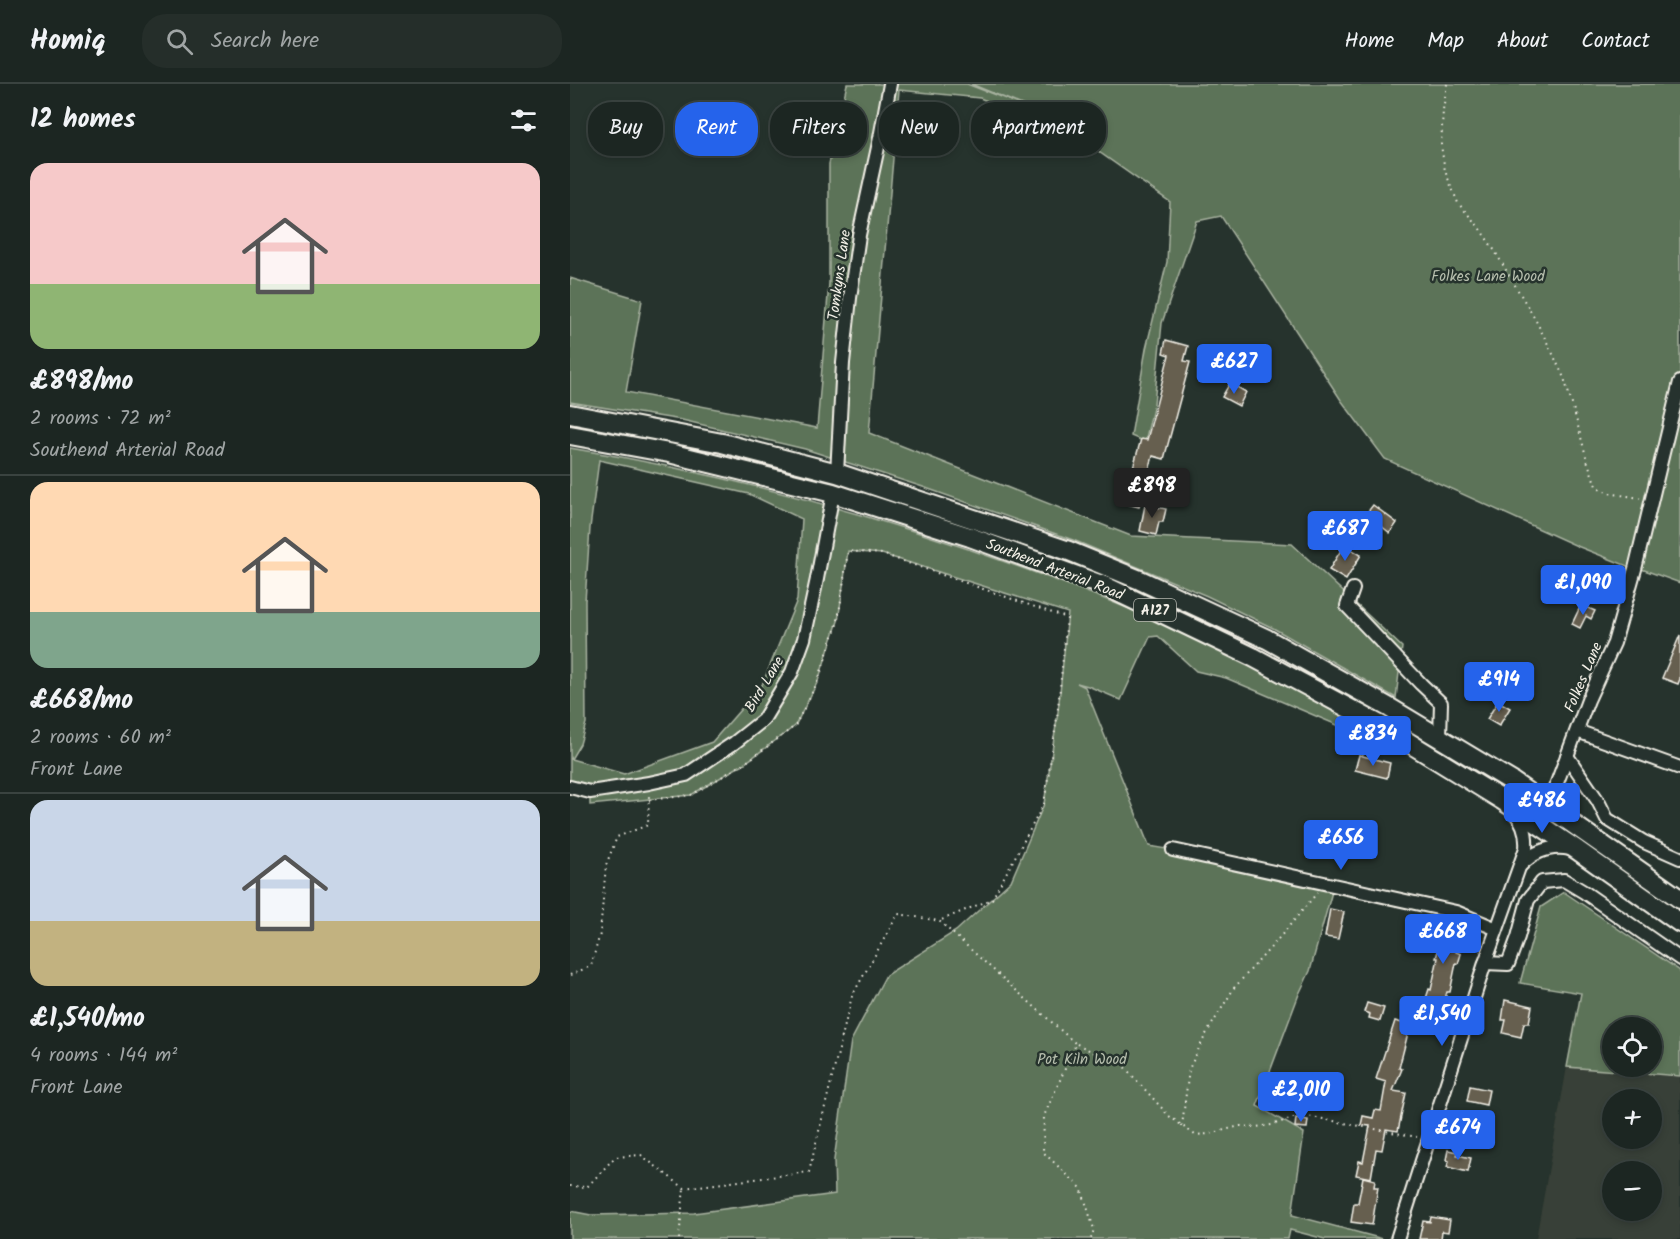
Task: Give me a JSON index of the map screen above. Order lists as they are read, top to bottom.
{
  "streets": {
    "highway": ["Southend Arterial Road", "A127"],
    "street": ["Tomkyns Lane", "Folkes Lane", "Bird Lane"]
  },
  "crossings": [
    ["Tomkyns Lane", "Southend Arterial Road"],
    ["Southend Arterial Road", "Folkes Lane"],
    ["Southend Arterial Road", "Bird Lane"]
  ],
  "parks": ["Folkes Lane Wood", "Pot Kiln Wood"],
  "page": {
    "header": "Homiq",
    "search": "Search here",
    "nav": [
      "Home",
      "Map",
      "About",
      "Contact"
    ],
    "heading": "12 homes",
    "chip": [
      "Buy",
      "Rent",
      "Filters",
      "New",
      "Apartment"
    ],
    "list": [
      {
        "name": "£898/mo",
        "note": "2 rooms · 72 m² · Southend Arterial Road"
      },
      {
        "name": "£668/mo",
        "note": "2 rooms · 60 m² · Front Lane"
      },
      {
        "name": "£1,540/mo",
        "note": "4 rooms · 144 m² · Front Lane"
      }
    ],
    "price": [
      "£627",
      "£898",
      "£687",
      "£1,090",
      "£914",
      "£834",
      "£486",
      "£656",
      "£668",
      "£1,540",
      "£2,010",
      "£674"
    ],
    "map_buttons": ["+", "−"]
  }
}
